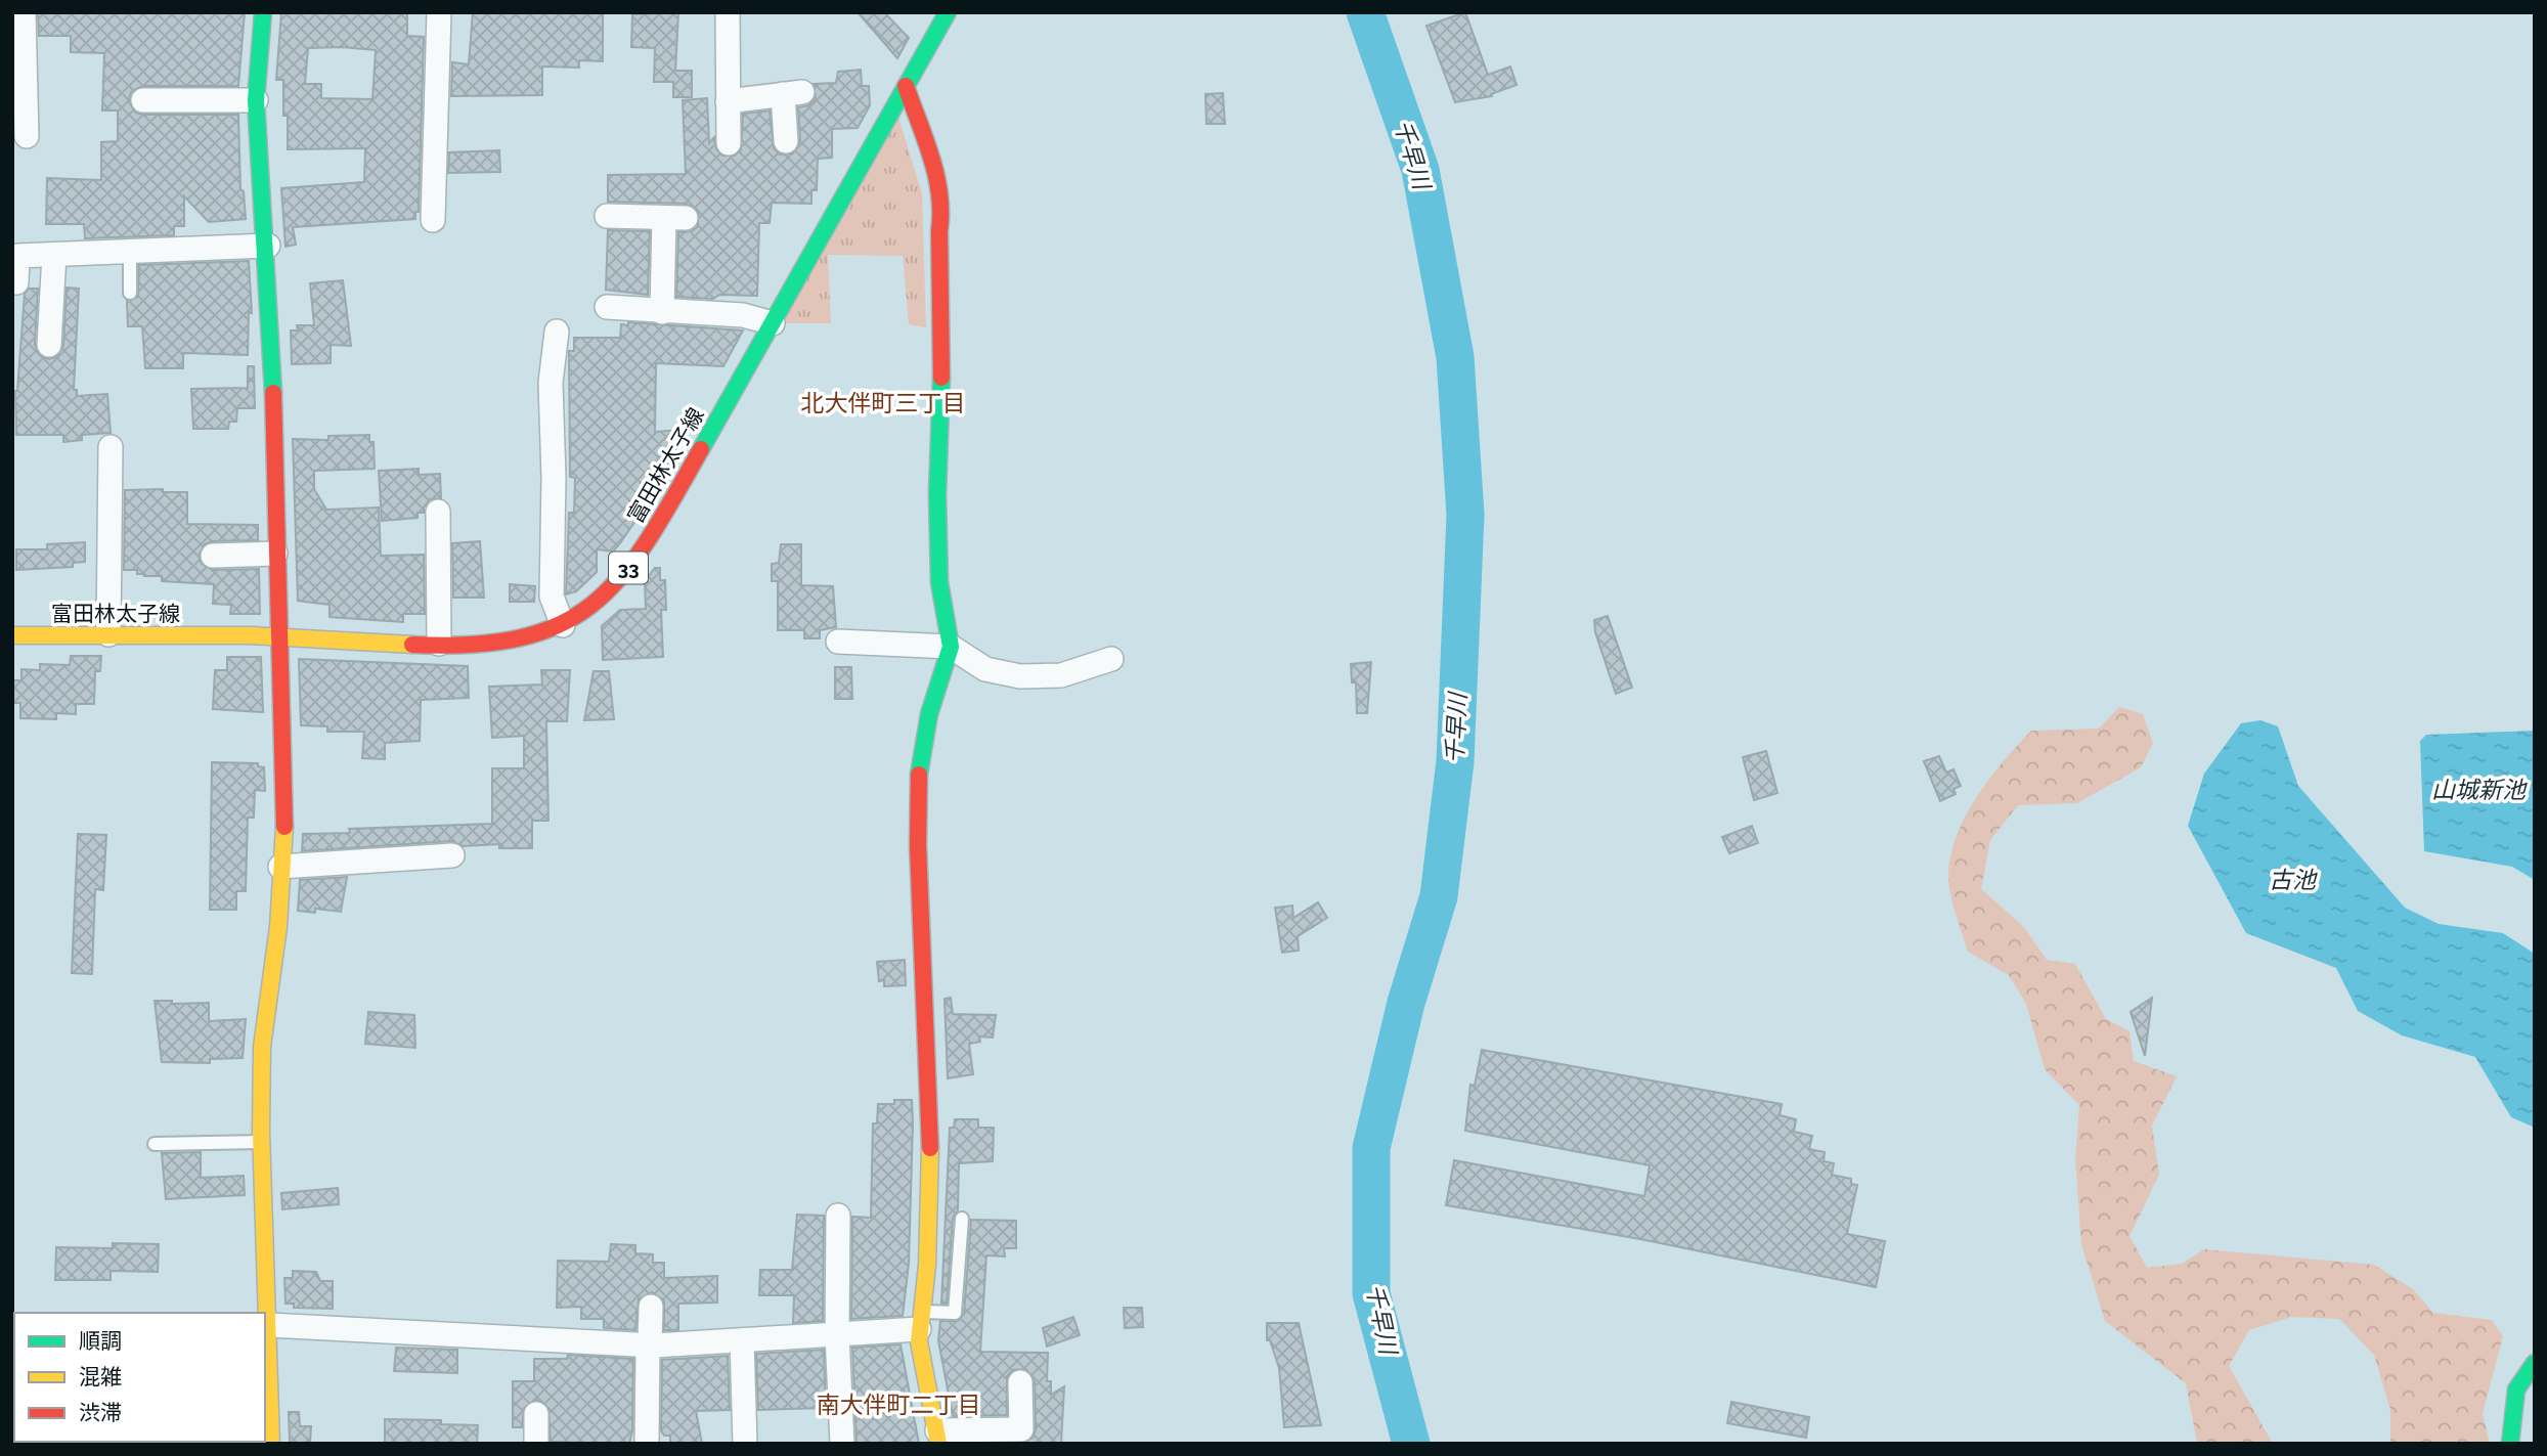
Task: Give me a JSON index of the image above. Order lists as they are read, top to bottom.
{
  "streets": {
    "street": ["富田林太子線", "33"]
  },
  "districts": ["北大伴町三丁目", "南大伴町二丁目"],
  "water": ["千早川", "山城新池", "古池"],
  "legend": ["順調", "混雑", "渋滞"]
}
